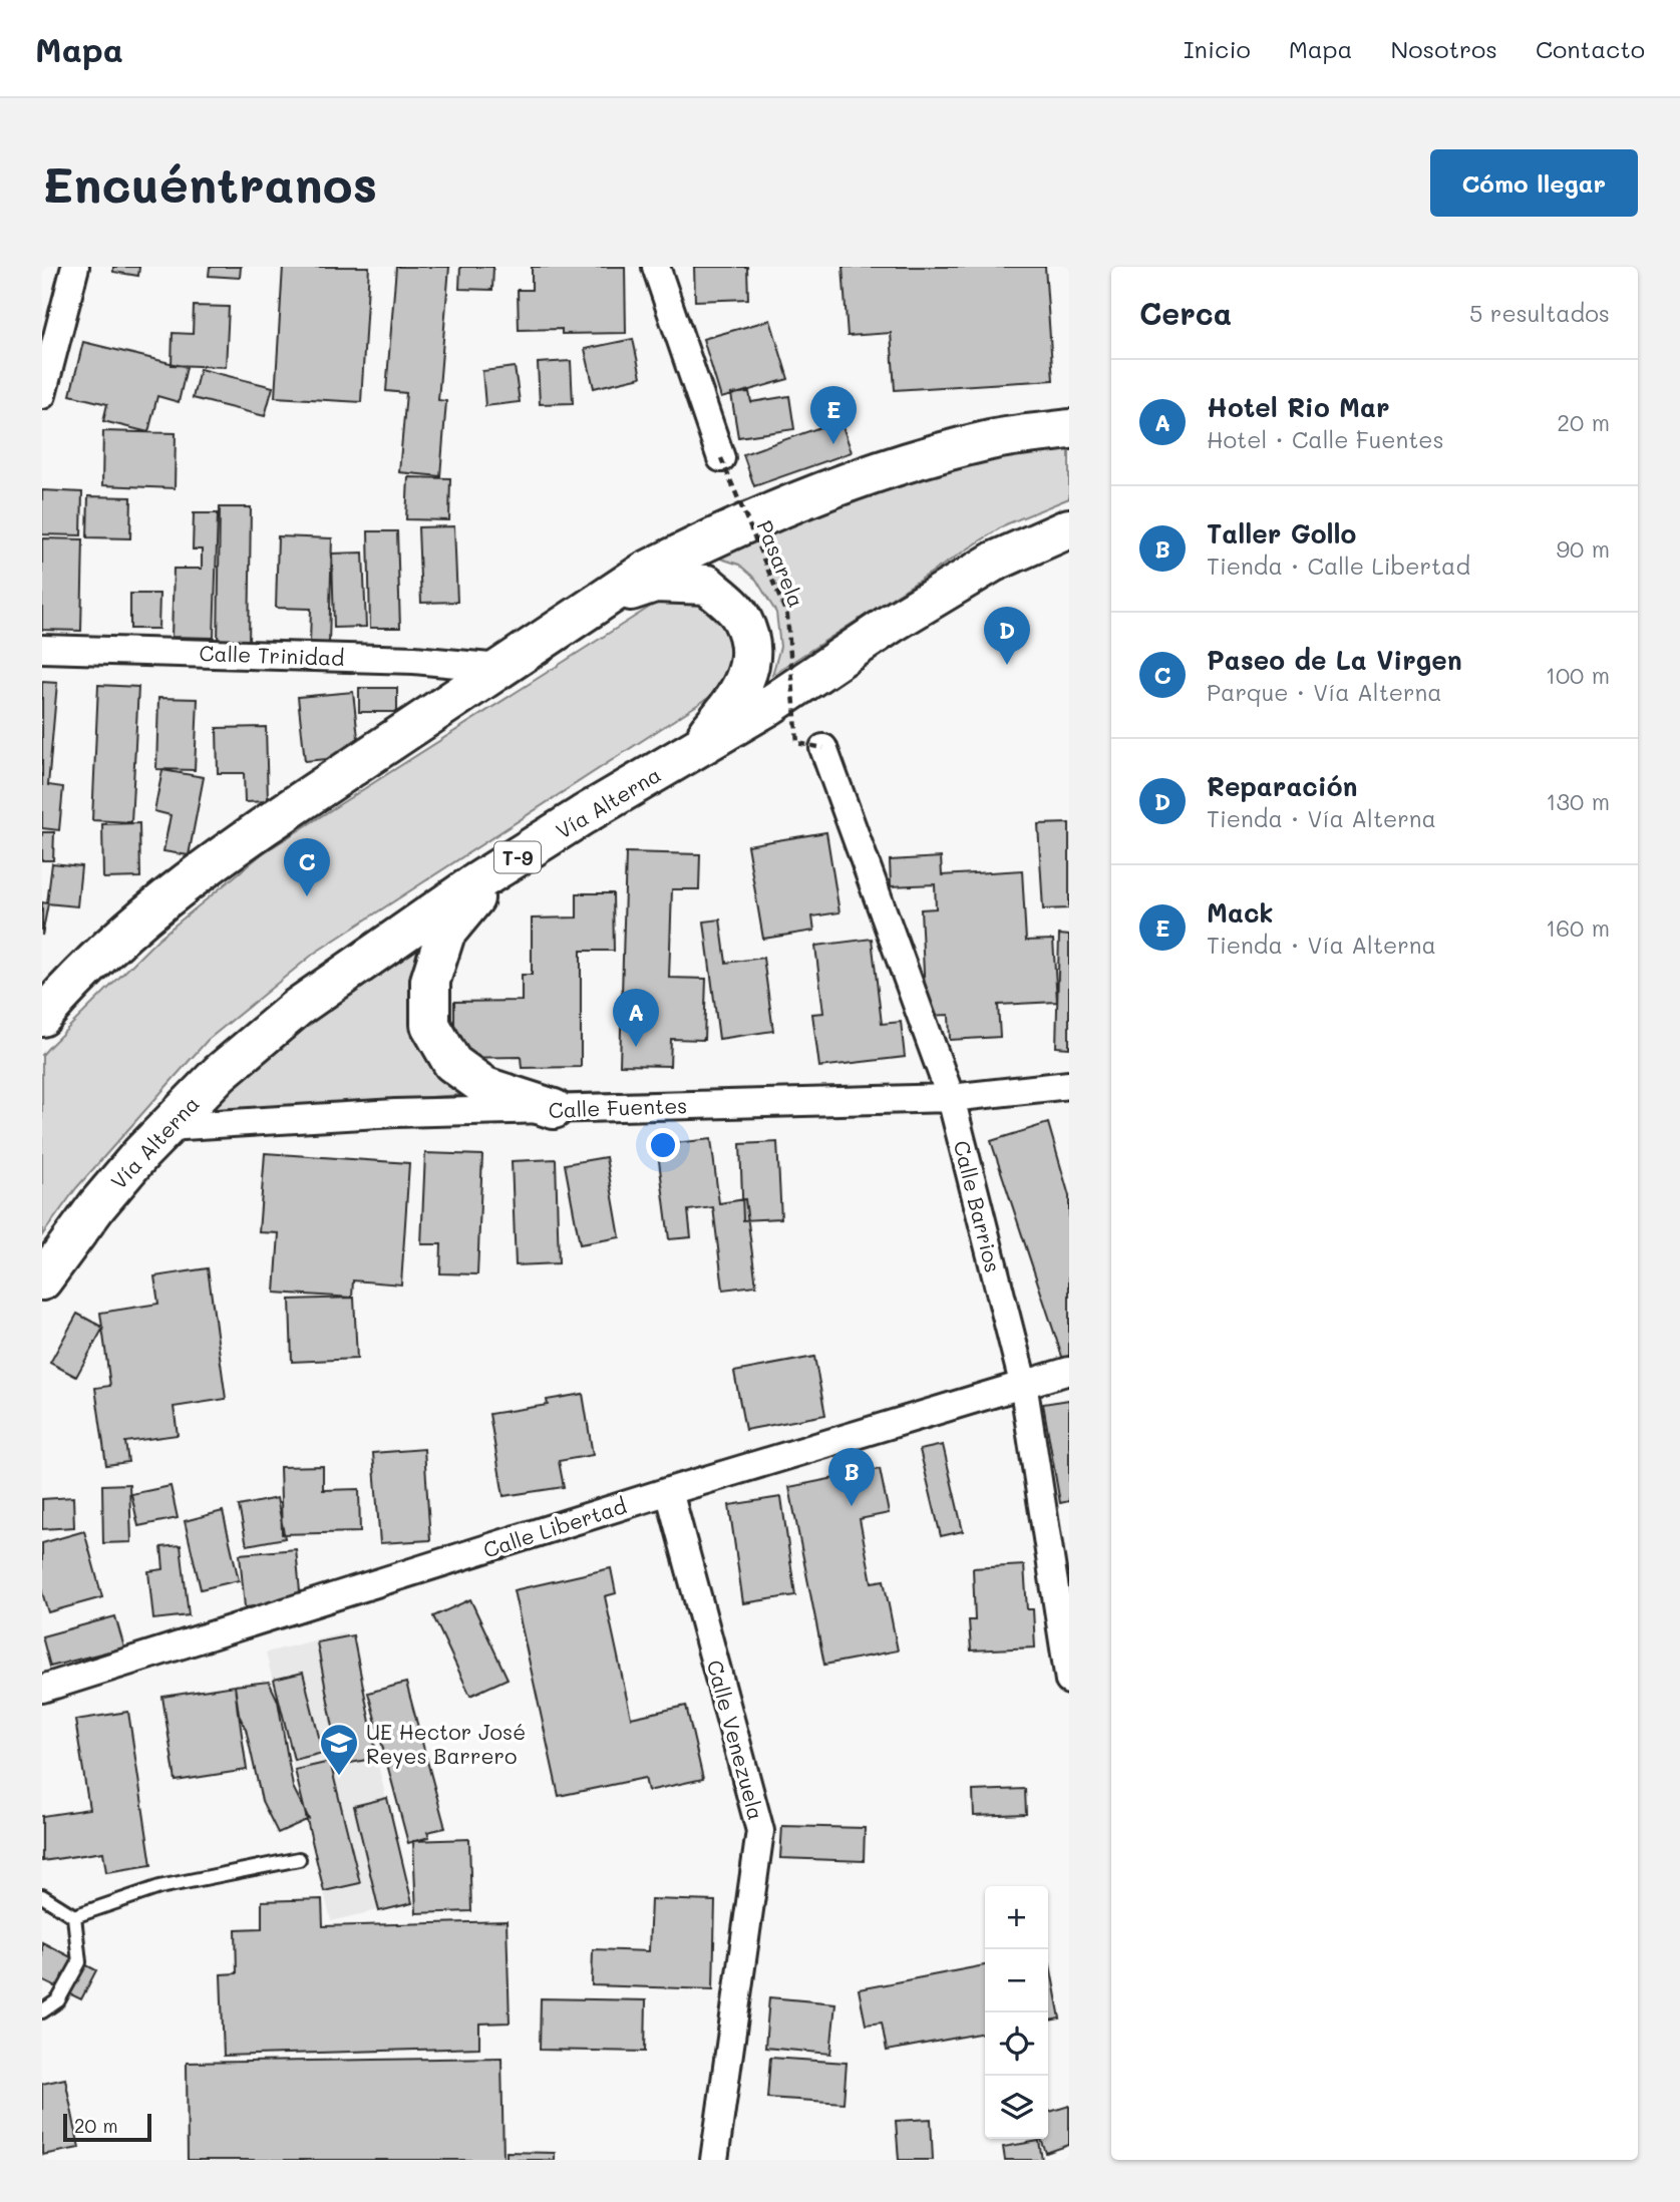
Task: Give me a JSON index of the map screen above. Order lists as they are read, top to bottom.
{
  "streets": {
    "highway": ["Vía Alterna", "T-9"],
    "street": [
      "Calle Trinidad",
      "Calle Fuentes",
      "Calle Barrios",
      "Calle Libertad",
      "Calle Venezuela"
    ],
    "path": ["Pasarela"]
  },
  "crossings": [
    ["Pasarela", "Calle Barrios"],
    ["Calle Trinidad", "T-9"],
    ["Vía Alterna", "T-9"],
    ["Vía Alterna", "Calle Fuentes"],
    ["Calle Fuentes", "Calle Barrios"],
    ["Calle Barrios", "Calle Libertad"],
    ["Calle Libertad", "Calle Venezuela"]
  ],
  "places": {
    "school or university": ["UE Hector José Reyes Barrero"]
  },
  "scale_bar": "20 m",
  "page": {
    "header": "Mapa",
    "nav": [
      "Inicio",
      "Mapa",
      "Nosotros",
      "Contacto"
    ],
    "buttons": "Cómo llegar",
    "title": "Encuéntranos",
    "heading": ["Cerca", "5 resultados"],
    "list": [
      {
        "mark": "A",
        "name": "Hotel Rio Mar",
        "note": "Hotel · Calle Fuentes",
        "value": "20 m"
      },
      {
        "mark": "B",
        "name": "Taller Gollo",
        "note": "Tienda · Calle Libertad",
        "value": "90 m"
      },
      {
        "mark": "C",
        "name": "Paseo de La Virgen",
        "note": "Parque · Vía Alterna",
        "value": "100 m"
      },
      {
        "mark": "D",
        "name": "Reparación",
        "note": "Tienda · Vía Alterna",
        "value": "130 m"
      },
      {
        "mark": "E",
        "name": "Mack",
        "note": "Tienda · Vía Alterna",
        "value": "160 m"
      }
    ],
    "pins": [
      "E",
      "D",
      "C",
      "A",
      "B"
    ],
    "map_buttons": ["+", "−"],
    "scale": "20 m"
  }
}
